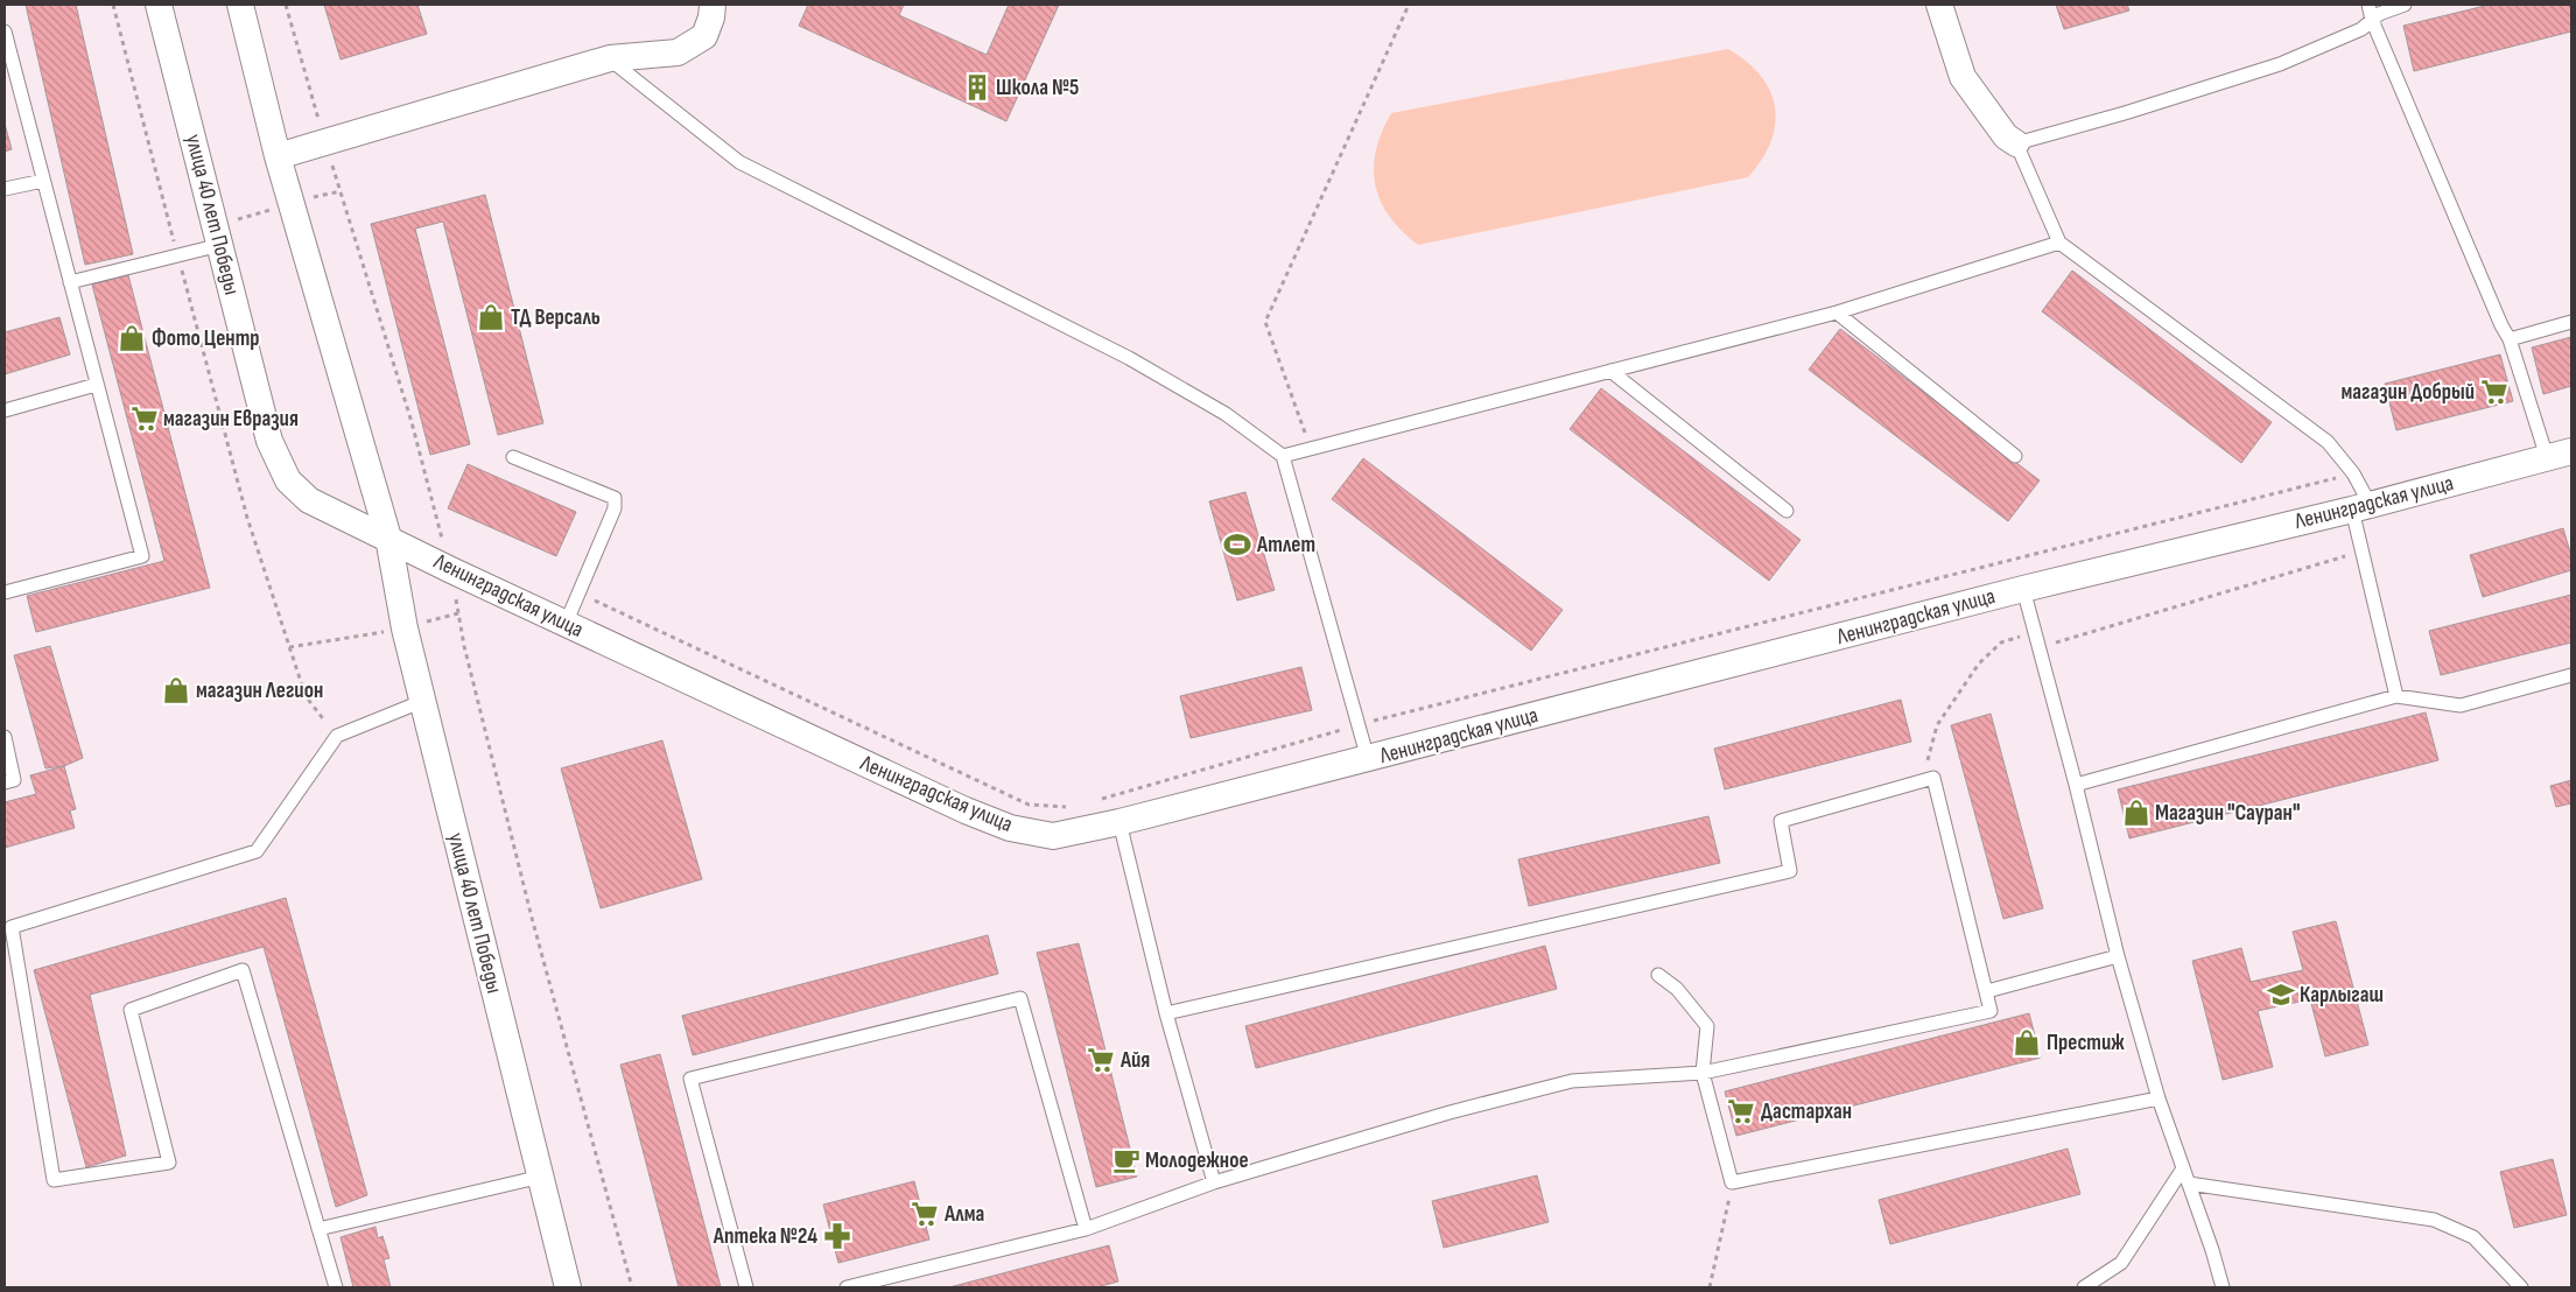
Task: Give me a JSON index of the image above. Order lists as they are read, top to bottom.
{
  "streets": {
    "street": ["улица 40 лет Победы", "Ленинградская улица"]
  },
  "crossings": [
    ["улица 40 лет Победы", "Ленинградская улица"]
  ],
  "places": {
    "building": ["Школа №5"],
    "shop": [
      "ТД Версаль",
      "Фото Центр",
      "магазин Легион",
      "Магазин \"Сауран\"",
      "Престиж"
    ],
    "supermarket": [
      "магазин Добрый",
      "магазин Евразия",
      "Айя",
      "Дастархан",
      "Алма"
    ],
    "sports": ["Атлет"],
    "school or university": ["Карлыгаш"],
    "cafe": ["Молодежное"],
    "pharmacy": ["Аптека №24"]
  }
}
